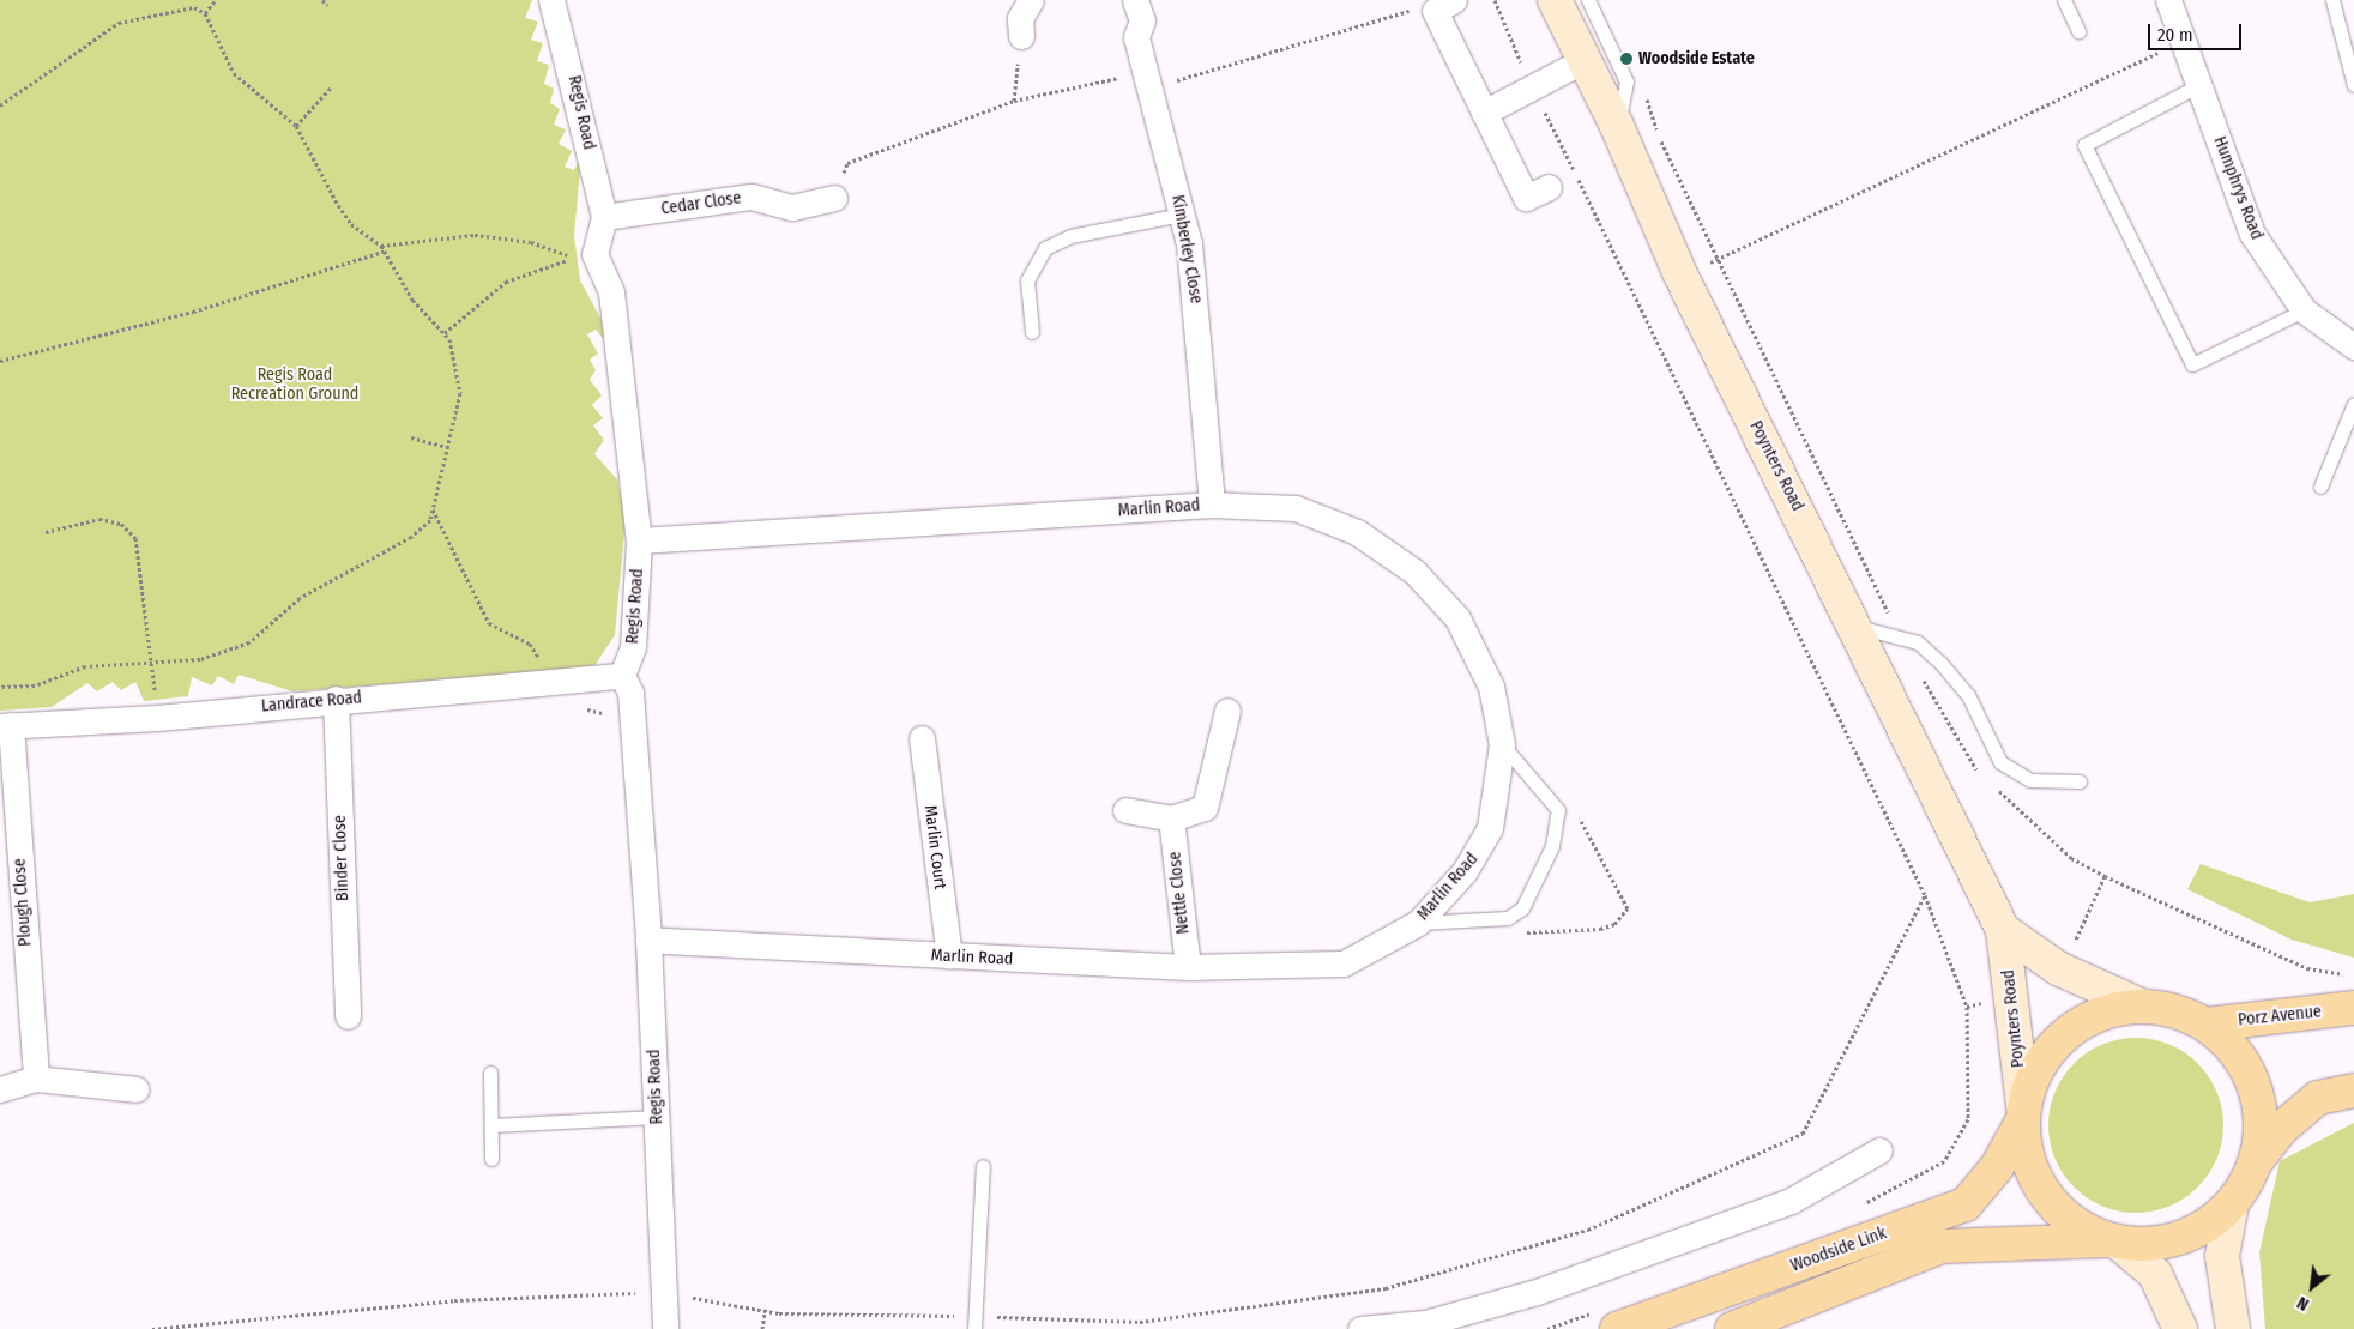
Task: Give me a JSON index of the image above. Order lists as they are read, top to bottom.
{
  "streets": {
    "main road": ["Porz Avenue", "Woodside Link"],
    "street": [
      "Regis Road",
      "Humphrys Road",
      "Cedar Close",
      "Kimberley Close",
      "Poynters Road",
      "Marlin Road",
      "Landrace Road",
      "Marlin Court",
      "Binder Close",
      "Nettle Close",
      "Plough Close"
    ]
  },
  "crossings": [
    ["Regis Road", "Cedar Close"],
    ["Regis Road", "Marlin Road"],
    ["Regis Road", "Landrace Road"],
    ["Kimberley Close", "Marlin Road"],
    ["Poynters Road", "Woodside Link"],
    ["Marlin Road", "Marlin Court"],
    ["Marlin Road", "Nettle Close"],
    ["Landrace Road", "Binder Close"],
    ["Landrace Road", "Plough Close"]
  ],
  "parks": ["Regis Road Recreation Ground"],
  "places": ["Woodside Estate"],
  "scale_bar": "20 m",
  "north": "bottom left"
}
